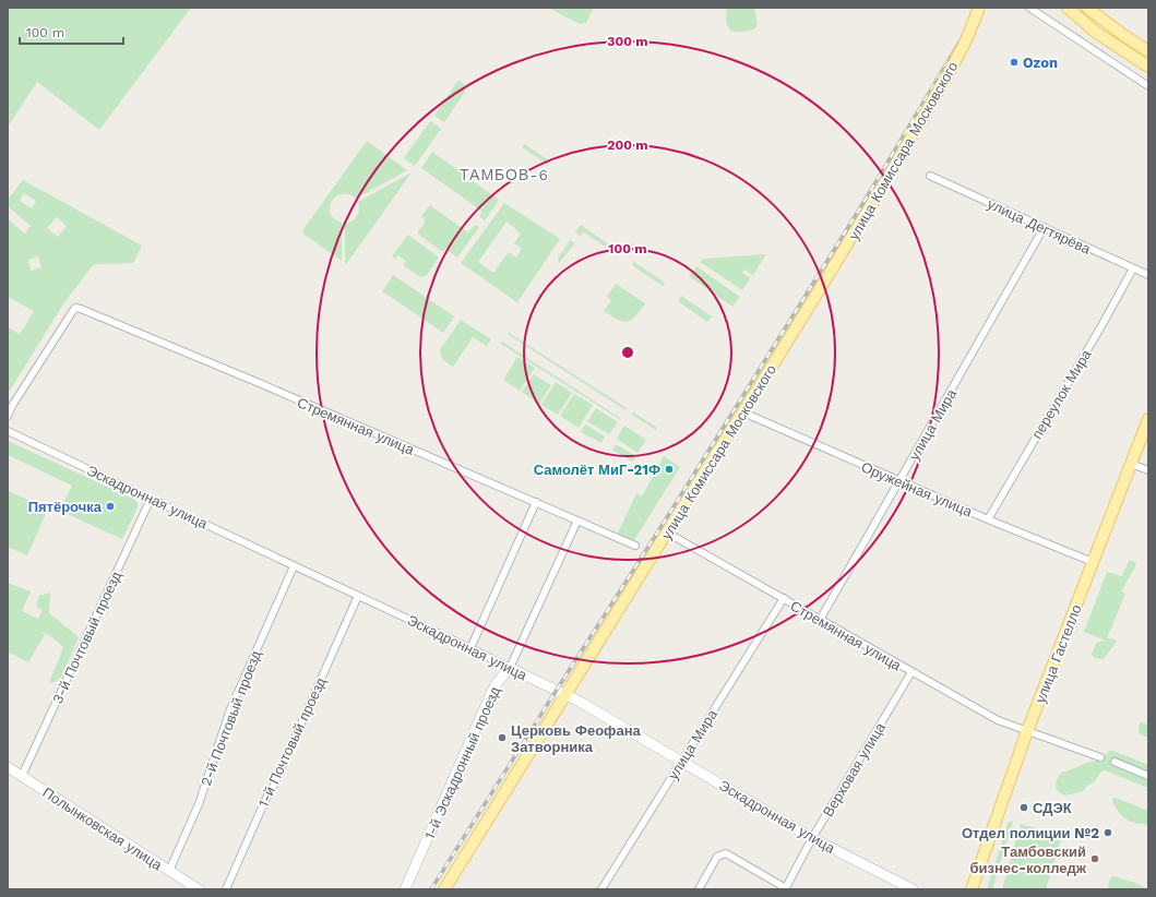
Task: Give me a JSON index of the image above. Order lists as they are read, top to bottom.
{
  "streets": {
    "main road": ["улица Комиссара Московского", "улица Гастелло"],
    "street": [
      "улица Дегтярёва",
      "переулок Мира",
      "улица Мира",
      "Стремянная улица",
      "Оружейная улица",
      "Эскадронная улица",
      "3-й Почтовый проезд",
      "2-й Почтовый проезд",
      "1-й Почтовый проезд",
      "1-й Эскадронный проезд",
      "Верховая улица",
      "Полынковская улица"
    ]
  },
  "crossings": [
    ["улица Комиссара Московского", "Стремянная улица"],
    ["улица Комиссара Московского", "Оружейная улица"],
    ["улица Комиссара Московского", "Эскадронная улица"],
    ["улица Дегтярёва", "переулок Мира"],
    ["улица Дегтярёва", "улица Мира"],
    ["переулок Мира", "Оружейная улица"],
    ["улица Мира", "Стремянная улица"],
    ["улица Мира", "Оружейная улица"],
    ["улица Мира", "Эскадронная улица"],
    ["Стремянная улица", "улица Гастелло"],
    ["Стремянная улица", "1-й Эскадронный проезд"],
    ["Стремянная улица", "Верховая улица"],
    ["Оружейная улица", "улица Гастелло"],
    ["Эскадронная улица", "3-й Почтовый проезд"],
    ["Эскадронная улица", "2-й Почтовый проезд"],
    ["Эскадронная улица", "1-й Почтовый проезд"],
    ["Эскадронная улица", "1-й Эскадронный проезд"],
    ["Эскадронная улица", "Верховая улица"],
    ["3-й Почтовый проезд", "Полынковская улица"],
    ["2-й Почтовый проезд", "Полынковская улица"]
  ],
  "districts": ["ТАМБОВ-6"],
  "places": [
    "Ozon",
    "Самолёт МиГ-21Ф",
    "Пятёрочка",
    "Церковь Феофана Затворника",
    "СДЭК",
    "Отдел полиции №2",
    "Тамбовский бизнес-колледж"
  ],
  "scale_bar": "100 m",
  "rings": ["300 m", "200 m", "100 m"]
}
